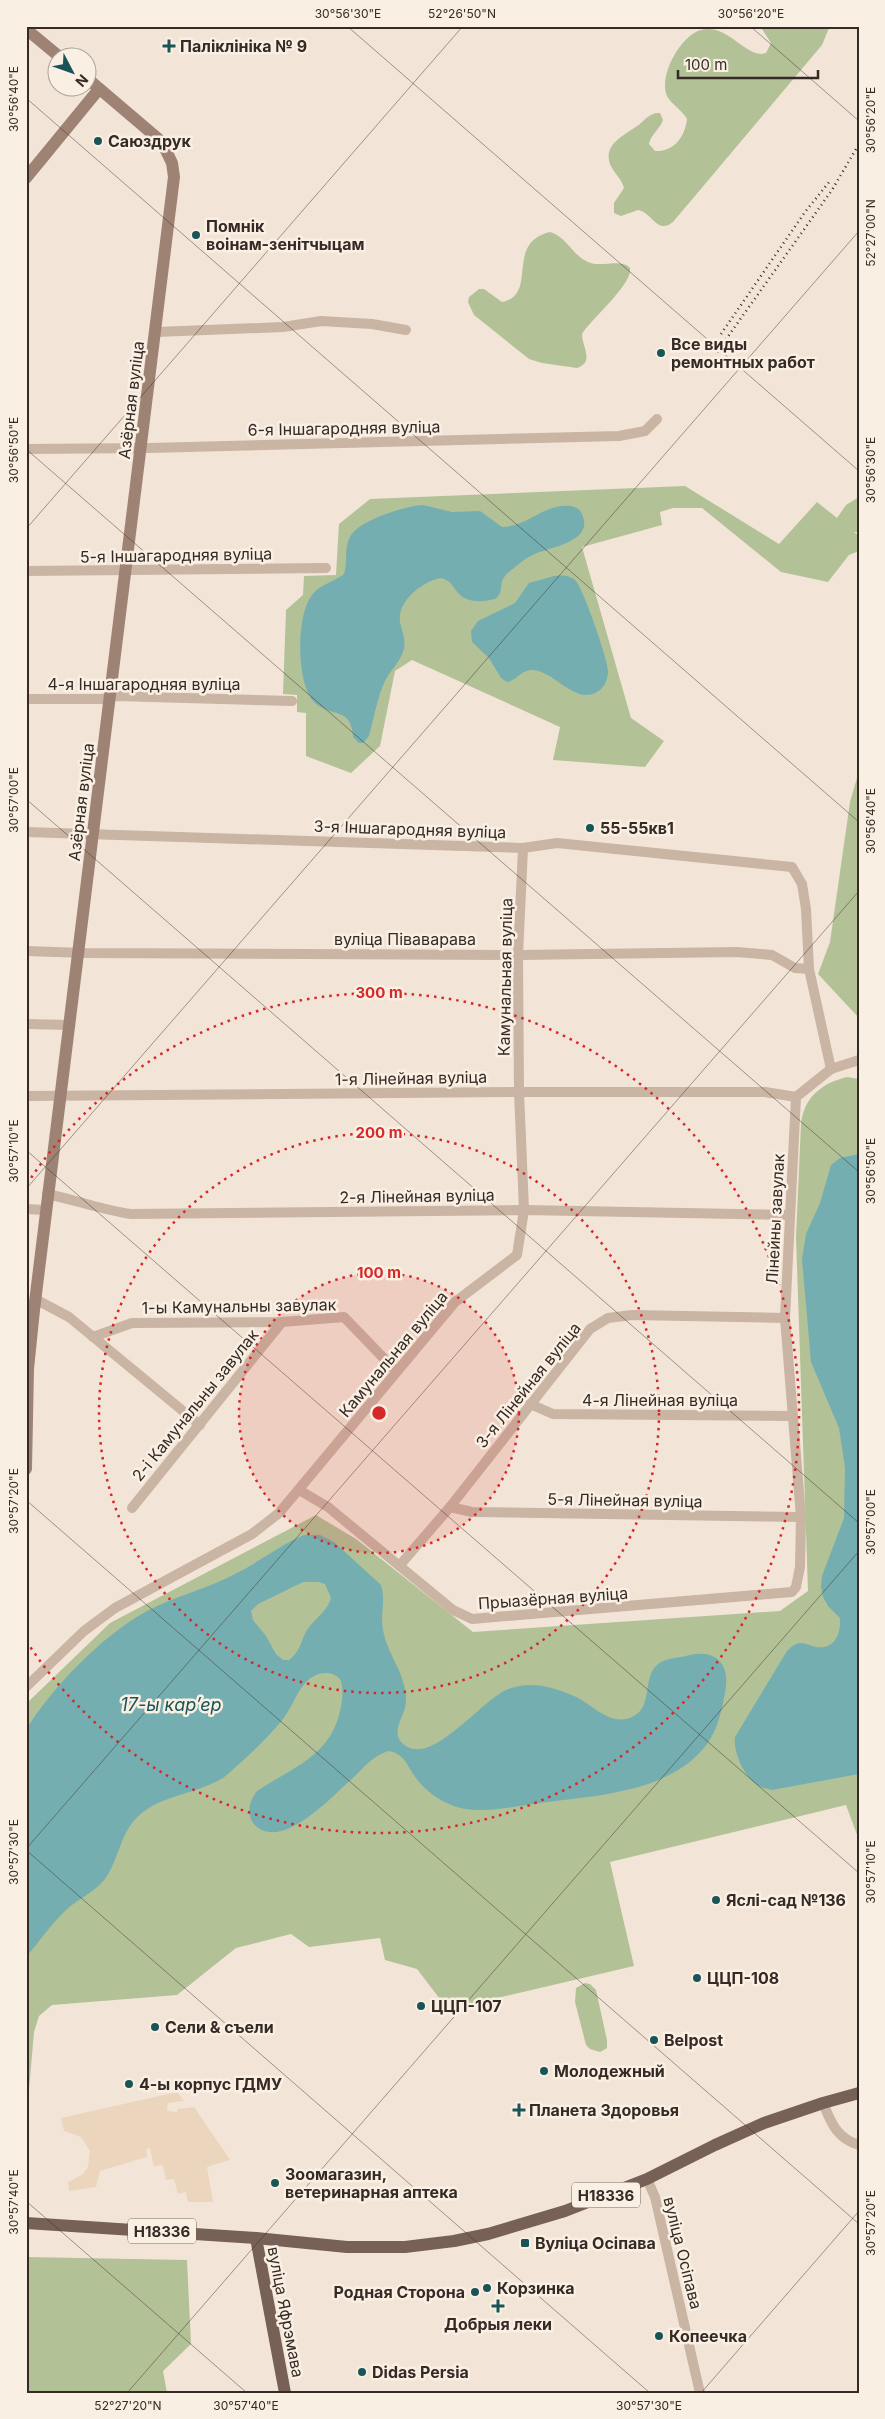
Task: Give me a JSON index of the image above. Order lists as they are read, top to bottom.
{
  "streets": {
    "main road": ["Н18336", "вуліца Яфрэмава"],
    "street": [
      "Азёрная вуліца",
      "6-я Іншагародняя вуліца",
      "5-я Іншагародняя вуліца",
      "4-я Іншагародняя вуліца",
      "3-я Іншагародняя вуліца",
      "вуліца Піваварава",
      "Камунальная вуліца",
      "1-я Лінейная вуліца",
      "2-я Лінейная вуліца",
      "Лінейны завулак",
      "1-ы Камунальны завулак",
      "3-я Лінейная вуліца",
      "4-я Лінейная вуліца",
      "2-і Камунальны завулак",
      "5-я Лінейная вуліца",
      "Прыазёрная вуліца",
      "вуліца Осіпава"
    ]
  },
  "crossings": [
    ["Азёрная вуліца", "6-я Іншагародняя вуліца"],
    ["Азёрная вуліца", "5-я Іншагародняя вуліца"],
    ["Азёрная вуліца", "4-я Іншагародняя вуліца"],
    ["Азёрная вуліца", "3-я Іншагародняя вуліца"],
    ["Азёрная вуліца", "вуліца Піваварава"],
    ["Азёрная вуліца", "1-я Лінейная вуліца"],
    ["Азёрная вуліца", "2-я Лінейная вуліца"],
    ["3-я Іншагародняя вуліца", "вуліца Піваварава"],
    ["3-я Іншагародняя вуліца", "Камунальная вуліца"],
    ["вуліца Піваварава", "Камунальная вуліца"],
    ["Камунальная вуліца", "1-я Лінейная вуліца"],
    ["Камунальная вуліца", "2-я Лінейная вуліца"],
    ["Камунальная вуліца", "1-ы Камунальны завулак"],
    ["Камунальная вуліца", "Прыазёрная вуліца"],
    ["1-я Лінейная вуліца", "Лінейны завулак"],
    ["2-я Лінейная вуліца", "Лінейны завулак"],
    ["Лінейны завулак", "3-я Лінейная вуліца"],
    ["Лінейны завулак", "4-я Лінейная вуліца"],
    ["Лінейны завулак", "5-я Лінейная вуліца"],
    ["Лінейны завулак", "Прыазёрная вуліца"],
    ["1-ы Камунальны завулак", "2-і Камунальны завулак"],
    ["3-я Лінейная вуліца", "4-я Лінейная вуліца"],
    ["3-я Лінейная вуліца", "5-я Лінейная вуліца"],
    ["3-я Лінейная вуліца", "Прыазёрная вуліца"],
    ["Н18336", "вуліца Осіпава"],
    ["Н18336", "вуліца Яфрэмава"]
  ],
  "water": ["17-ы кар’ер"],
  "places": {
    "health": ["Паліклініка № 9", "Планета Здоровья", "Добрыя леки"],
    "other": [
      "Саюздрук",
      "Помнік воінам-зенітчыцам",
      "Все виды ремонтных работ",
      "55-55кв1",
      "Яслі-сад №136",
      "ЦЦП-108",
      "ЦЦП-107",
      "Сели & съели",
      "Belpost",
      "Молодежный",
      "4-ы корпус ГДМУ",
      "Зоомагазин, ветеринарная аптека",
      "Корзинка",
      "Родная Сторона",
      "Копеечка",
      "Didas Persia"
    ],
    "transit": ["Вуліца Осіпава"]
  },
  "scale_bar": "100 m",
  "north": "bottom right",
  "coordinates": [
    "30°56'30\"E",
    "52°26'50\"N",
    "30°56'20\"E",
    "30°56'40\"E",
    "52°27'00\"N",
    "30°56'50\"E",
    "30°57'00\"E",
    "30°57'10\"E",
    "30°57'20\"E",
    "30°57'30\"E",
    "30°57'40\"E",
    "52°27'20\"N"
  ],
  "rings": ["300 m", "200 m", "100 m"]
}
